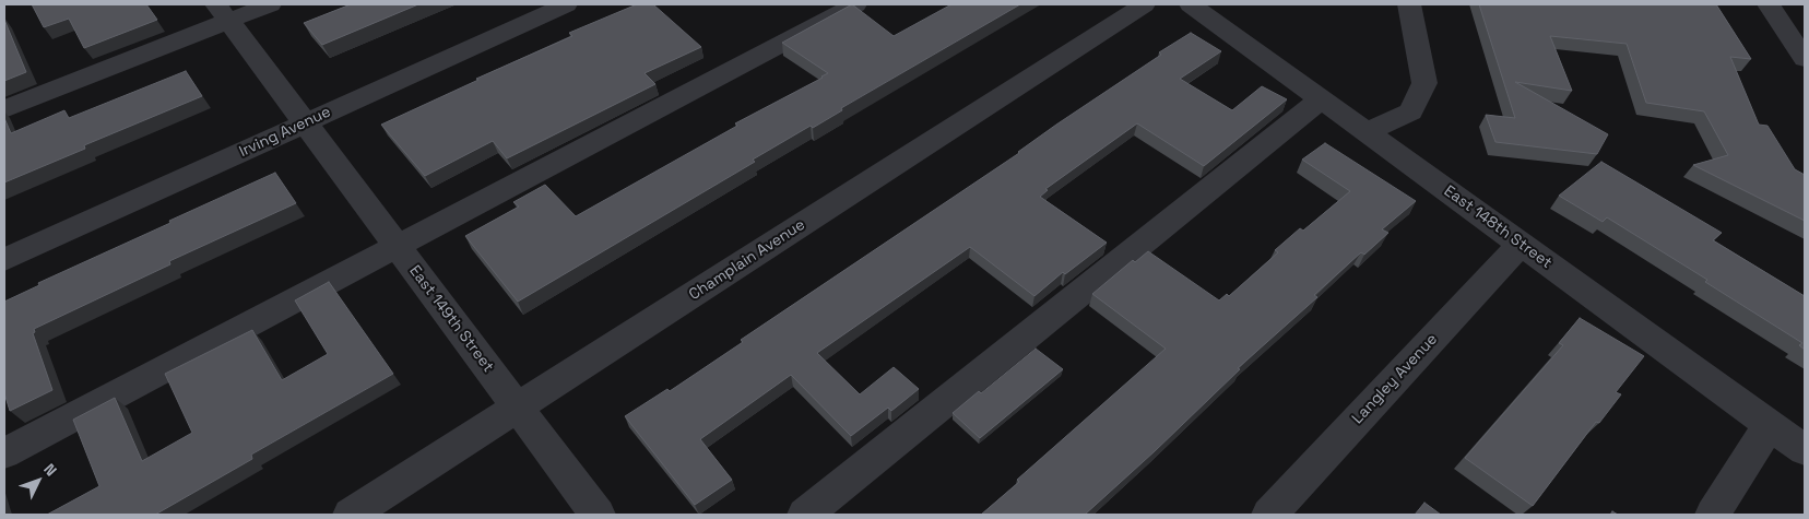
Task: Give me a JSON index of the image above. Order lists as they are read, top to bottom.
{
  "streets": {
    "street": [
      "Irving Avenue",
      "East 148th Street",
      "Champlain Avenue",
      "East 149th Street",
      "Langley Avenue"
    ]
  },
  "crossings": [
    ["Irving Avenue", "East 149th Street"],
    ["East 148th Street", "Langley Avenue"],
    ["Champlain Avenue", "East 149th Street"]
  ],
  "north": "top right"
}
